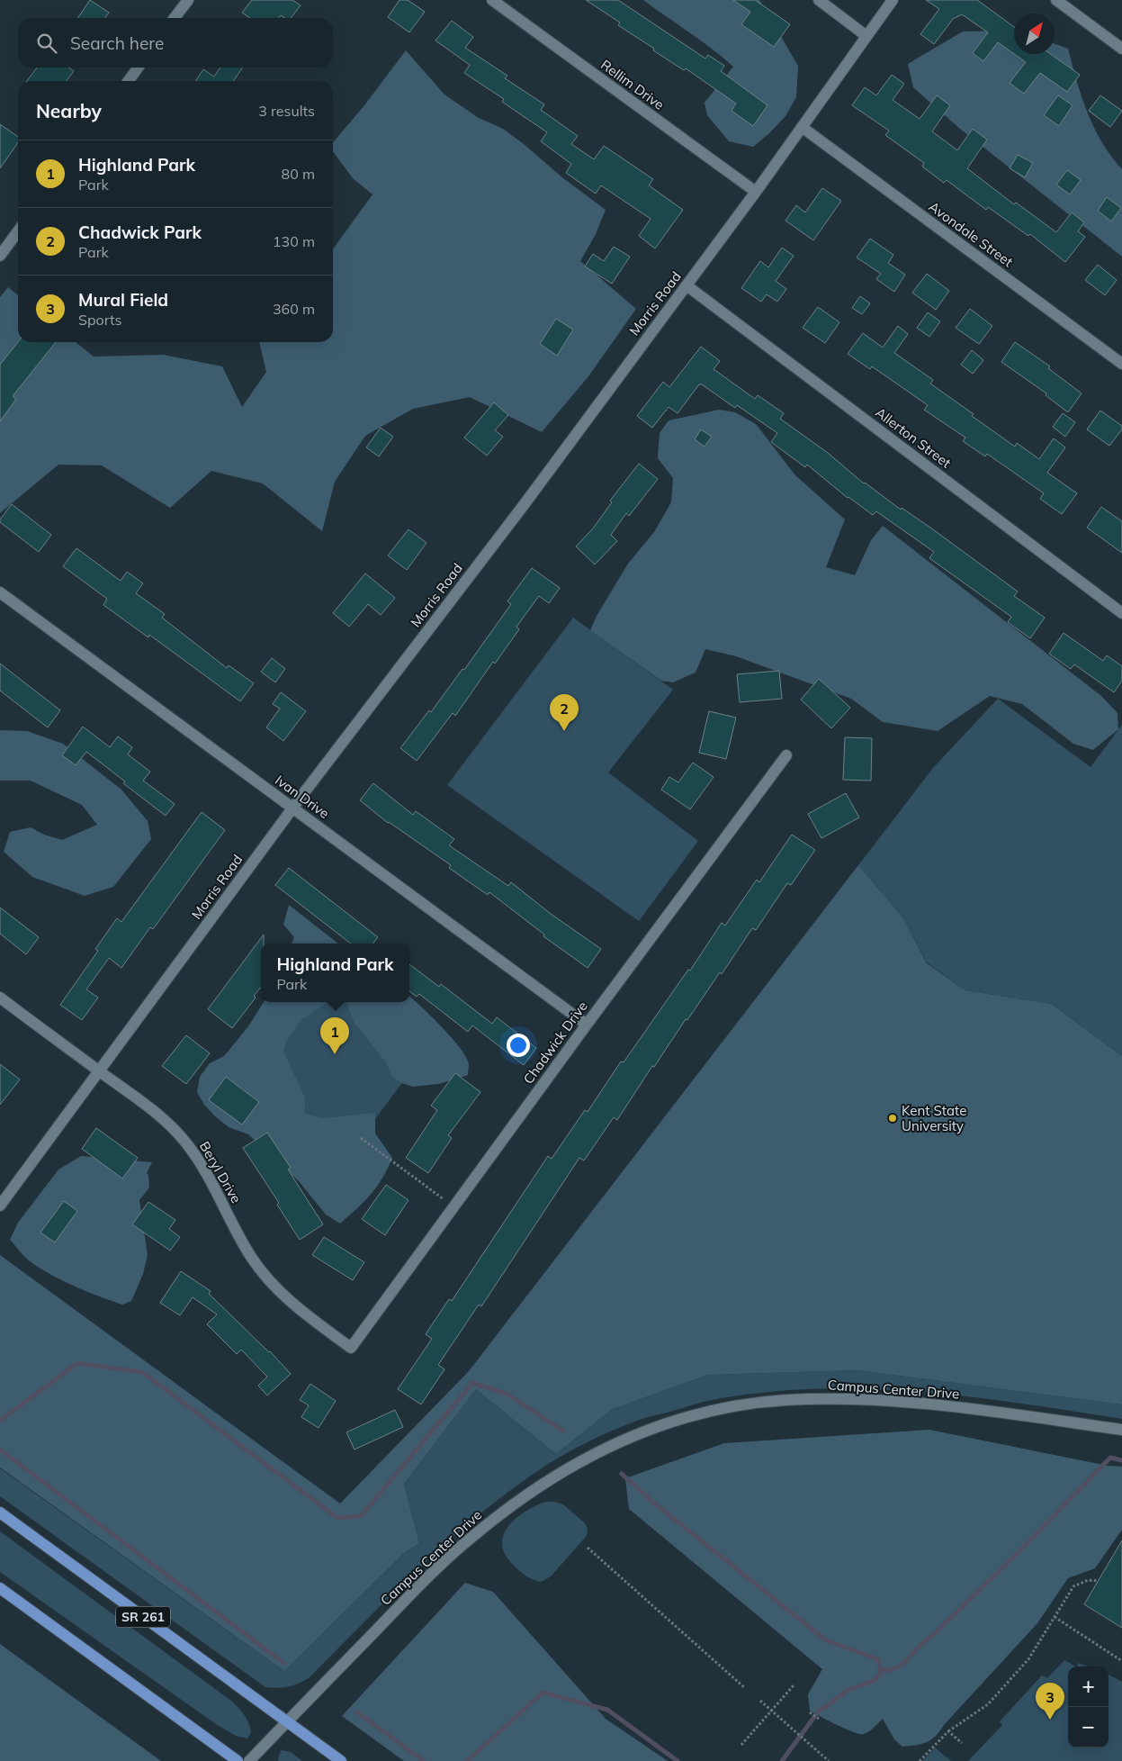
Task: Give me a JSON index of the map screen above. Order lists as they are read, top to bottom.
{
  "streets": {
    "main road": ["SR 261"],
    "street": [
      "Rellim Drive",
      "Avondale Street",
      "Morris Road",
      "Allerton Street",
      "Ivan Drive",
      "Chadwick Drive",
      "Beryl Drive",
      "Campus Center Drive"
    ]
  },
  "crossings": [
    ["Rellim Drive", "Morris Road"],
    ["Avondale Street", "Morris Road"],
    ["Morris Road", "Allerton Street"],
    ["Morris Road", "Ivan Drive"],
    ["Morris Road", "Beryl Drive"],
    ["Ivan Drive", "Chadwick Drive"],
    ["Chadwick Drive", "Beryl Drive"],
    ["Campus Center Drive", "SR 261"]
  ],
  "places": ["Kent State University"],
  "north": "top right",
  "page": {
    "search": "Search here",
    "heading": ["Nearby", "3 results"],
    "list": [
      {
        "mark": "1",
        "name": "Highland Park",
        "note": "Park",
        "value": "80 m"
      },
      {
        "mark": "2",
        "name": "Chadwick Park",
        "note": "Park",
        "value": "130 m"
      },
      {
        "mark": "3",
        "name": "Mural Field",
        "note": "Sports",
        "value": "360 m"
      }
    ],
    "pins": ["2", "1", "3"],
    "popup": ["Highland Park", "Park"],
    "map_buttons": ["+", "−"]
  }
}
